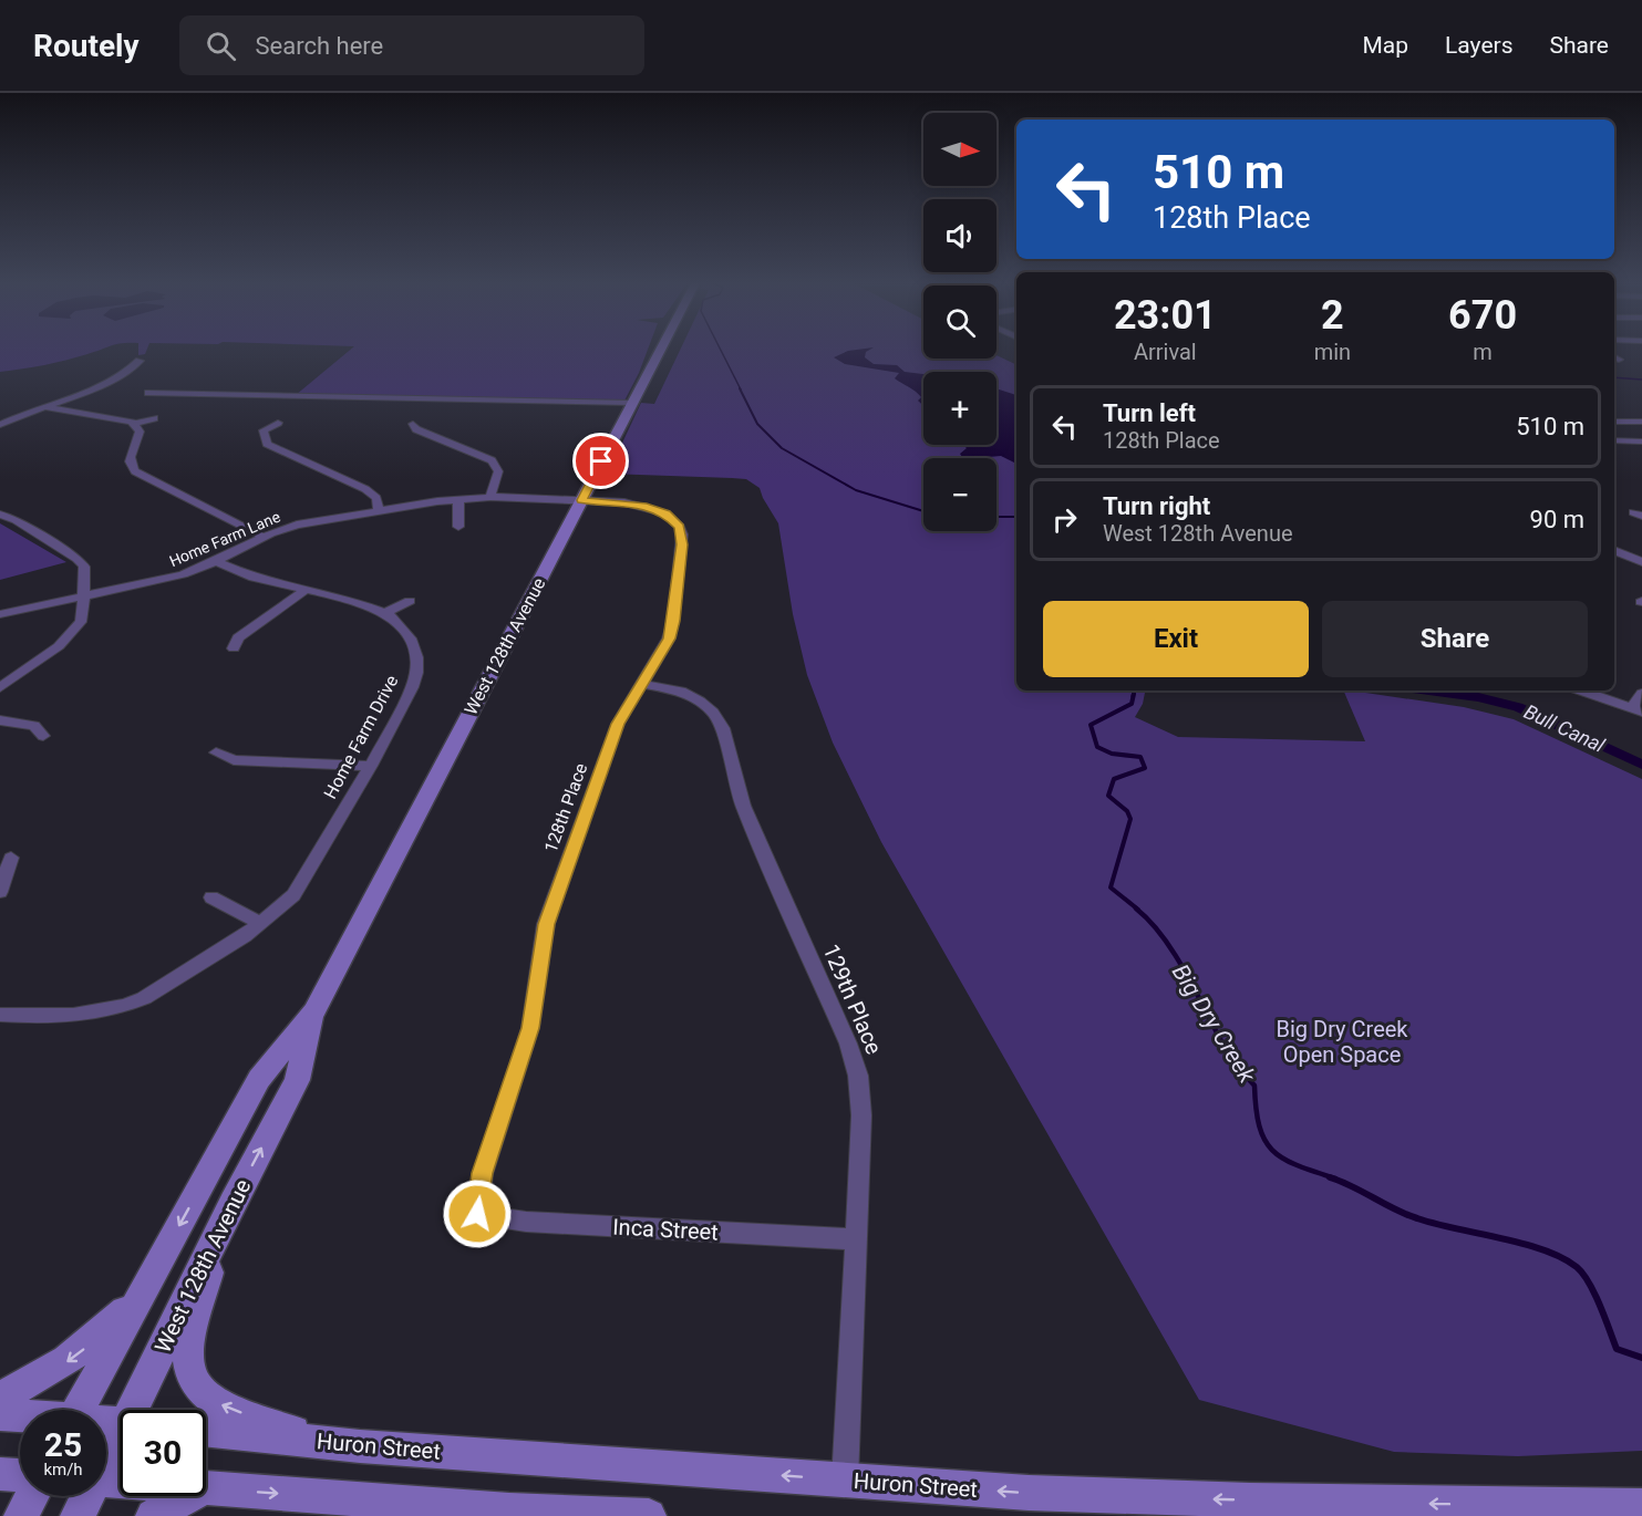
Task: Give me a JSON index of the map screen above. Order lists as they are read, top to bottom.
{
  "streets": {
    "main road": ["West 128th Avenue", "Huron Street"],
    "street": [
      "Home Farm Lane",
      "Home Farm Drive",
      "128th Place",
      "129th Place",
      "Inca Street"
    ]
  },
  "crossings": [
    ["Home Farm Lane", "West 128th Avenue"],
    ["Home Farm Lane", "Home Farm Drive"],
    ["Home Farm Lane", "128th Place"],
    ["West 128th Avenue", "128th Place"],
    ["128th Place", "129th Place"],
    ["128th Place", "Inca Street"],
    ["129th Place", "Inca Street"],
    ["129th Place", "Huron Street"]
  ],
  "one_way": ["Huron Street"],
  "water": ["Bull Canal", "Big Dry Creek"],
  "parks": ["Big Dry Creek Open Space"],
  "north": "right",
  "page": {
    "header": "Routely",
    "search": "Search here",
    "nav": ["Map", "Layers", "Share"],
    "map_buttons": ["+", "−"],
    "turn": ["510 m", "128th Place"],
    "eta": [
      "23:01",
      "Arrival",
      "2",
      "min",
      "670",
      "m"
    ],
    "list": [
      {
        "name": "Turn left",
        "note": "128th Place",
        "value": "510 m"
      },
      {
        "name": "Turn right",
        "note": "West 128th Avenue",
        "value": "90 m"
      }
    ],
    "buttons": ["Exit", "Share"],
    "speed": "25 km/h",
    "limit": "30"
  }
}
